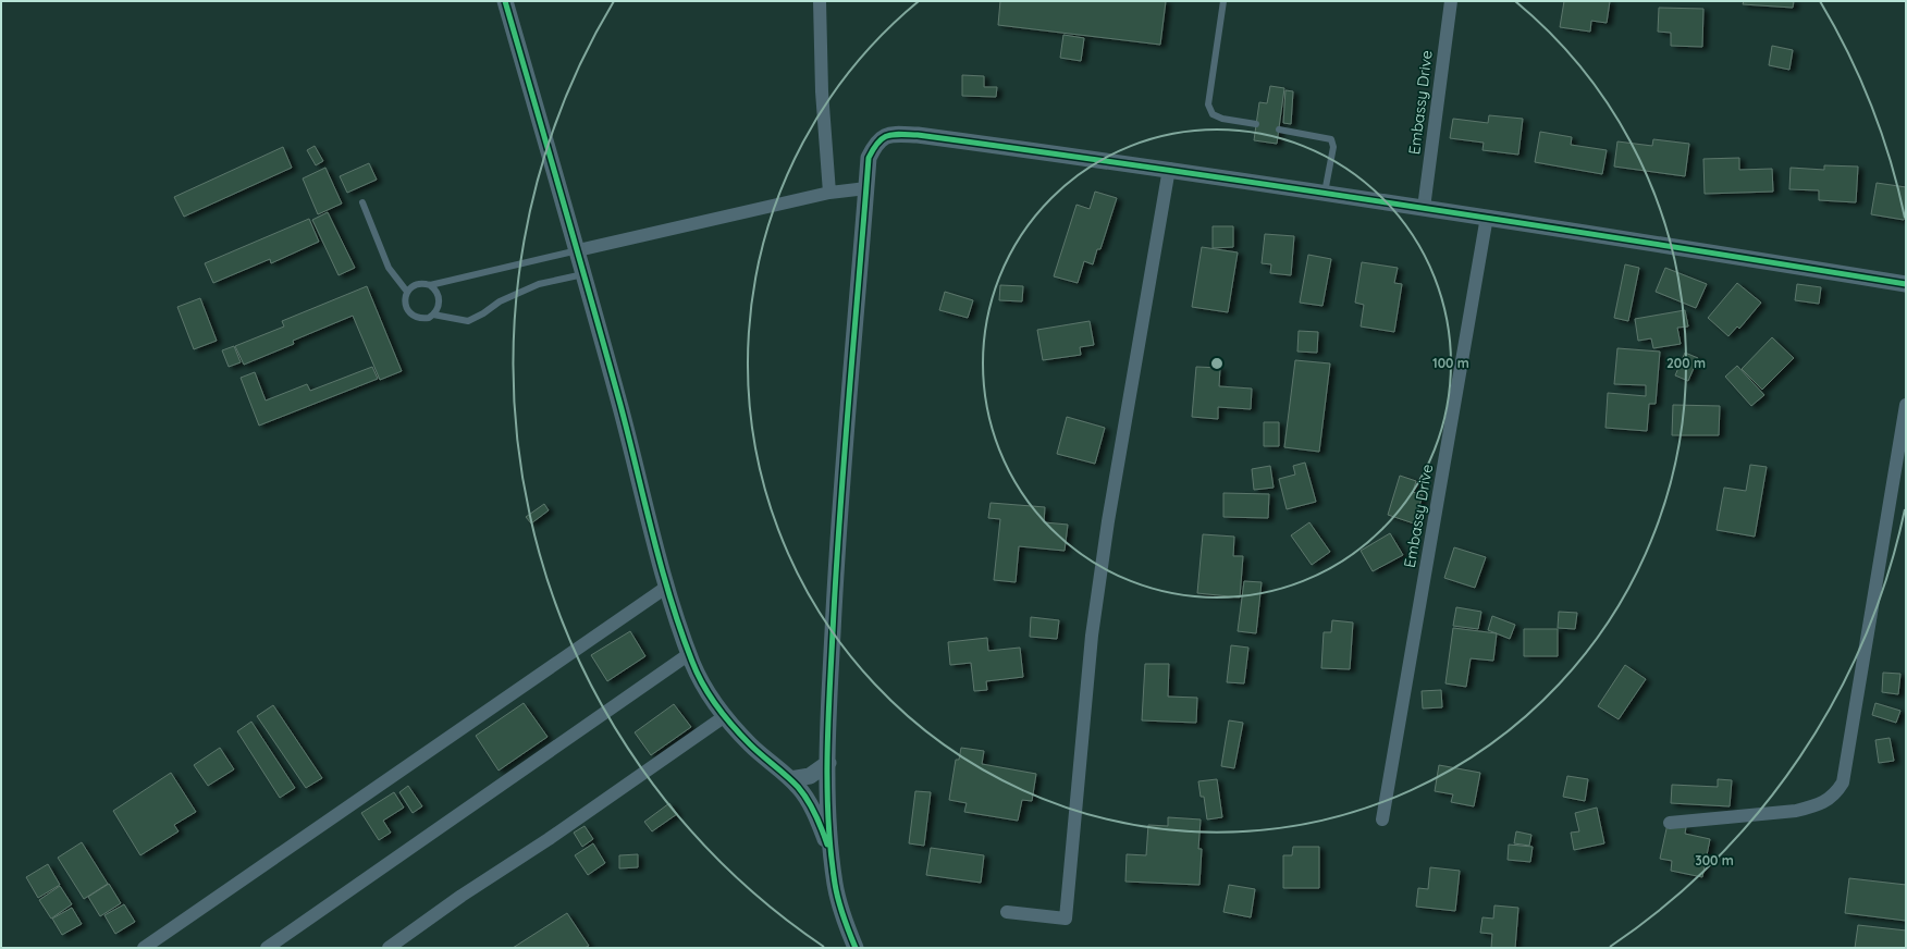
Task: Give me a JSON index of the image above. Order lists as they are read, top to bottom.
{
  "streets": {
    "street": ["Embassy Drive"]
  },
  "rings": ["100 m", "200 m", "300 m"]
}
